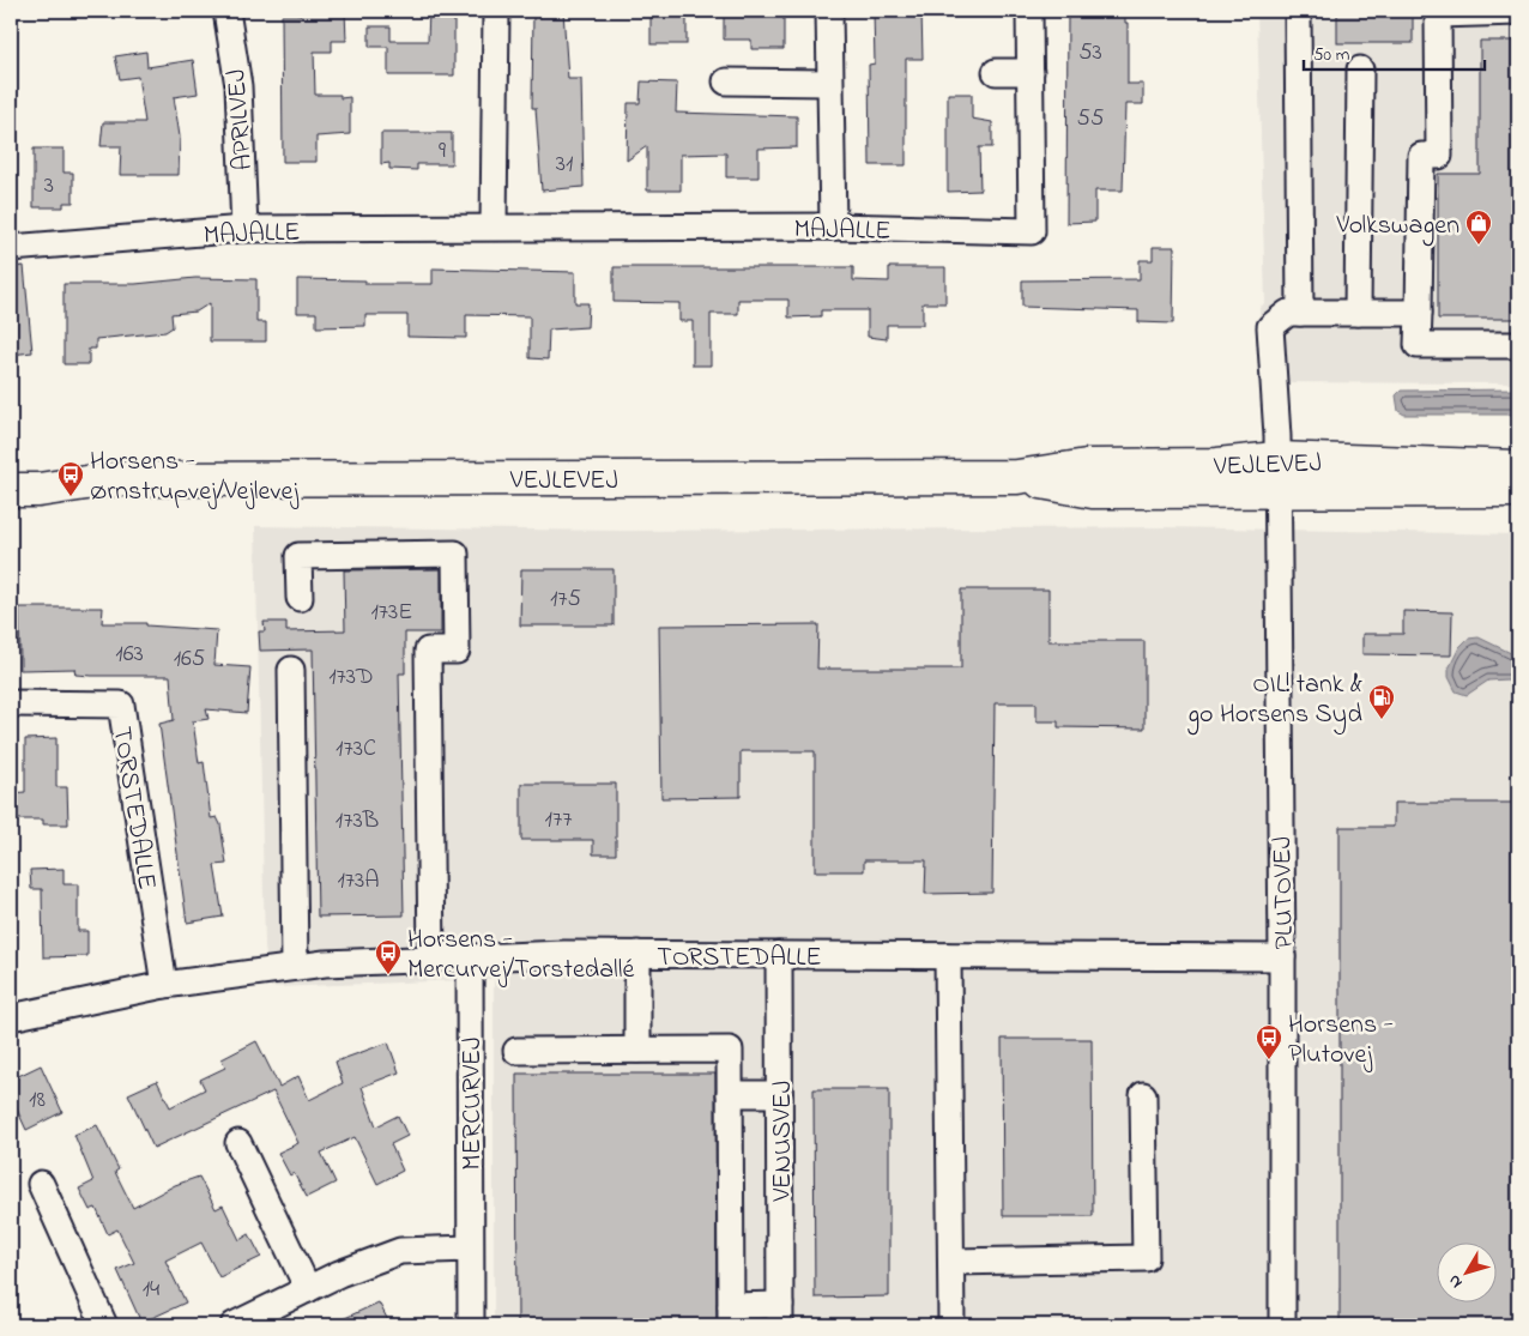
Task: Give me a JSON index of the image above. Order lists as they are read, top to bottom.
{
  "streets": {
    "main road": ["VEJLEVEJ"],
    "street": [
      "APRILVEJ",
      "MAJALLE",
      "TORSTEDALLE",
      "PLUTOVEJ",
      "MERCURVEJ",
      "VENUSVEJ"
    ]
  },
  "crossings": [
    ["APRILVEJ", "MAJALLE"],
    ["VEJLEVEJ", "PLUTOVEJ"],
    ["TORSTEDALLE", "PLUTOVEJ"],
    ["TORSTEDALLE", "MERCURVEJ"],
    ["TORSTEDALLE", "VENUSVEJ"]
  ],
  "places": {
    "shop": ["Volkswagen"],
    "bus stop": ["Horsens - Ørnstrupvej/Vejlevej", "Horsens - Mercurvej/Torstedallé", "Horsens - Plutovej"],
    "fuel station": ["OIL! tank & go Horsens Syd"]
  },
  "house_numbers": [
    "53",
    "55",
    "9",
    "31",
    "3",
    "175",
    "173E",
    "163",
    "165",
    "173D",
    "173C",
    "177",
    "173B",
    "173A",
    "18",
    "14"
  ],
  "scale_bar": "50 m",
  "north": "bottom left"
}
